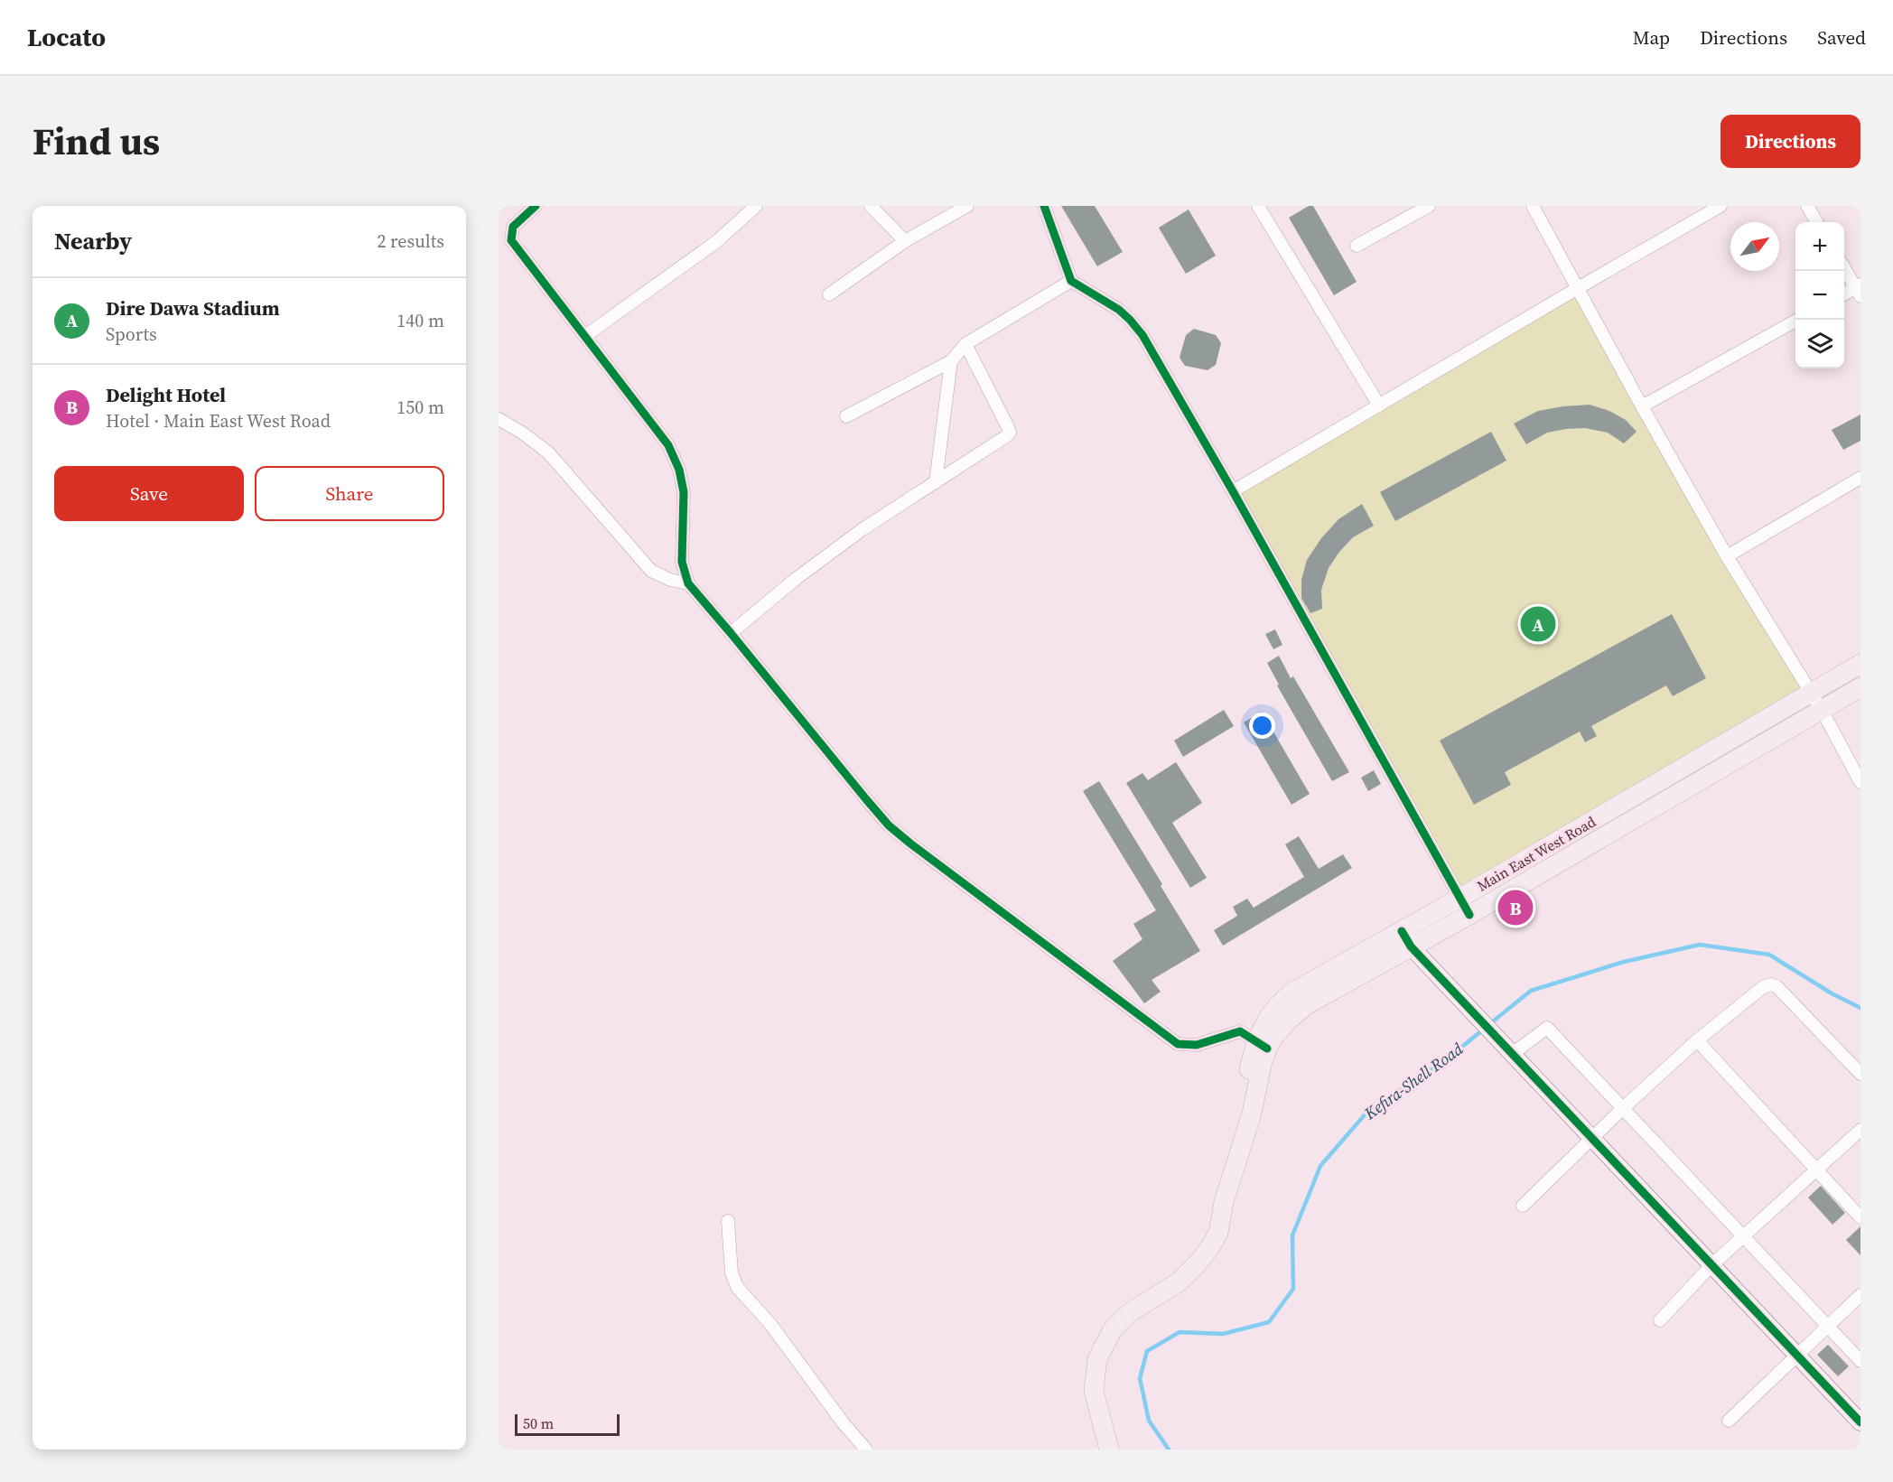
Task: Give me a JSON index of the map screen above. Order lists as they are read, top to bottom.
{
  "streets": {
    "main road": ["Main East West Road"]
  },
  "water": ["Kefira-Shell Road"],
  "scale_bar": "50 m",
  "north": "top right",
  "page": {
    "header": "Locato",
    "nav": ["Map", "Directions", "Saved"],
    "title": "Find us",
    "buttons": [
      "Directions",
      ["Save", "Share"]
    ],
    "heading": ["Nearby", "2 results"],
    "map_buttons": ["+", "−"],
    "list": [
      {
        "mark": "A",
        "name": "Dire Dawa Stadium",
        "note": "Sports",
        "value": "140 m"
      },
      {
        "mark": "B",
        "name": "Delight Hotel",
        "note": "Hotel · Main East West Road",
        "value": "150 m"
      }
    ],
    "pins": ["A", "B"],
    "scale": "50 m"
  }
}
